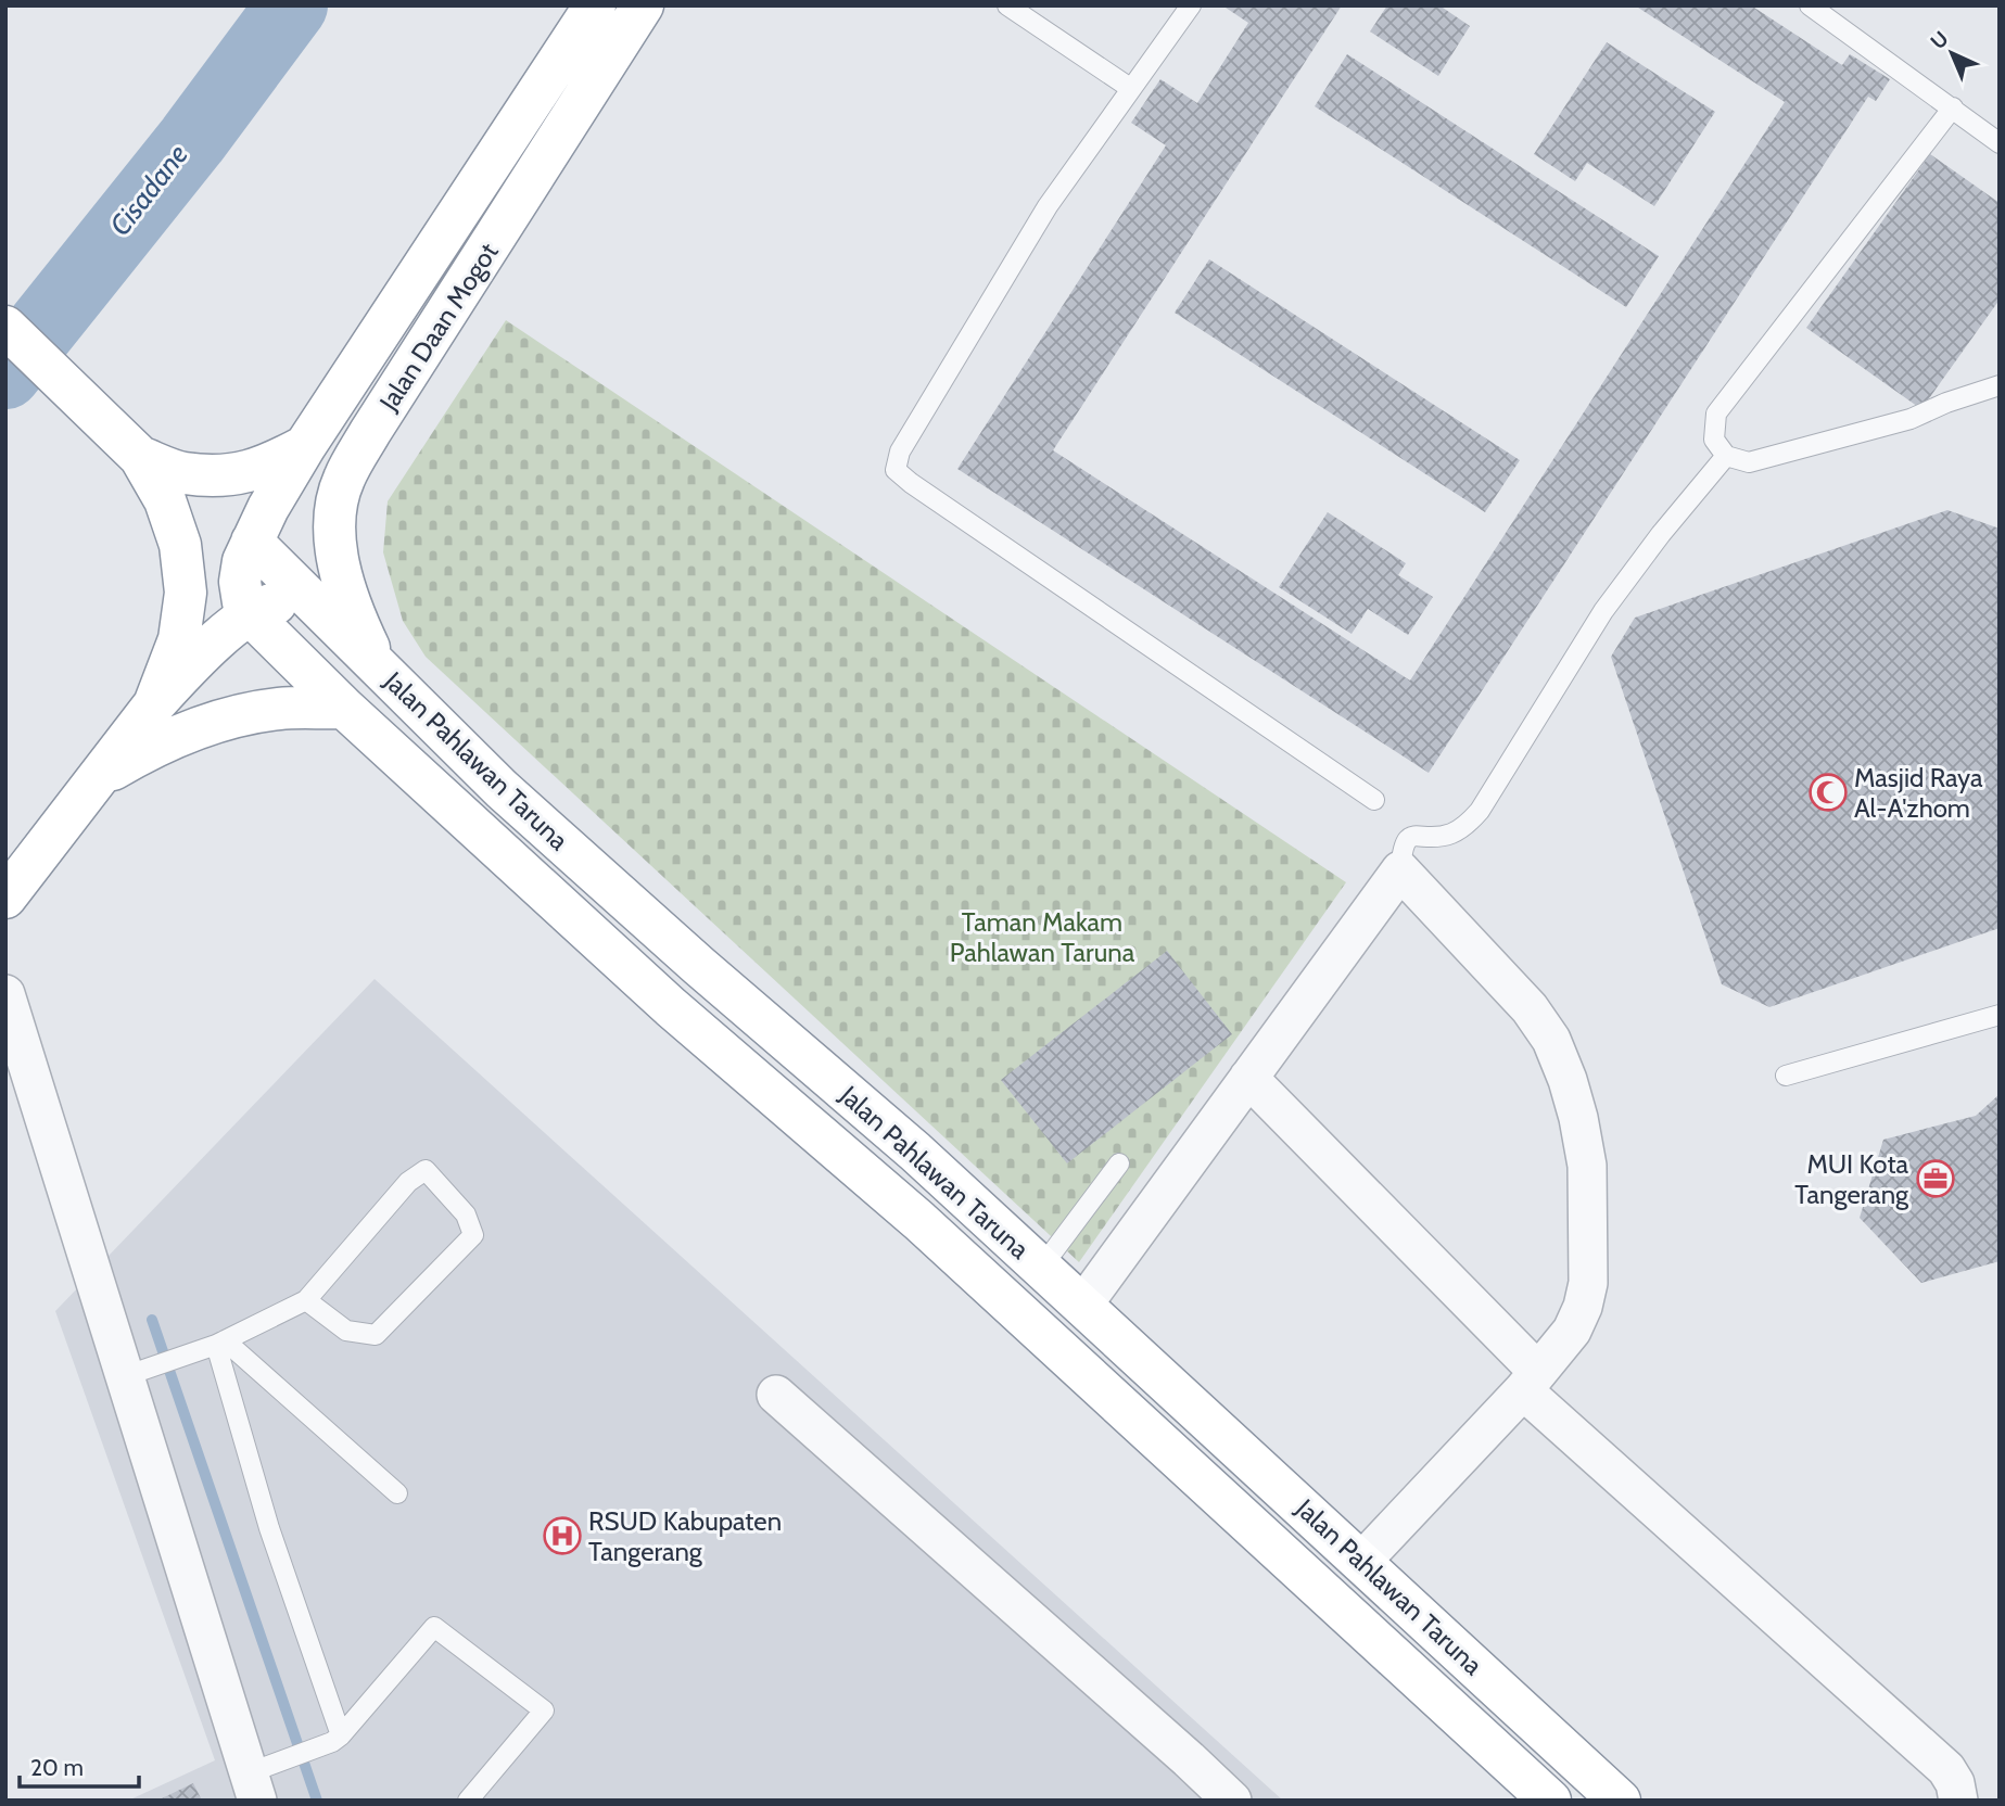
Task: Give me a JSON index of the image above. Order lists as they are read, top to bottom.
{
  "streets": {
    "highway": ["Jalan Daan Mogot", "Jalan Pahlawan Taruna"]
  },
  "crossings": [
    ["Jalan Daan Mogot", "Jalan Pahlawan Taruna"]
  ],
  "water": ["Cisadane"],
  "parks": ["Taman Makam Pahlawan Taruna"],
  "places": {
    "mosque": ["Masjid Raya Al-A'zhom"],
    "office": ["MUI Kota Tangerang"],
    "hospital": ["RSUD Kabupaten Tangerang"]
  },
  "scale_bar": "20 m",
  "north": "top left"
}
